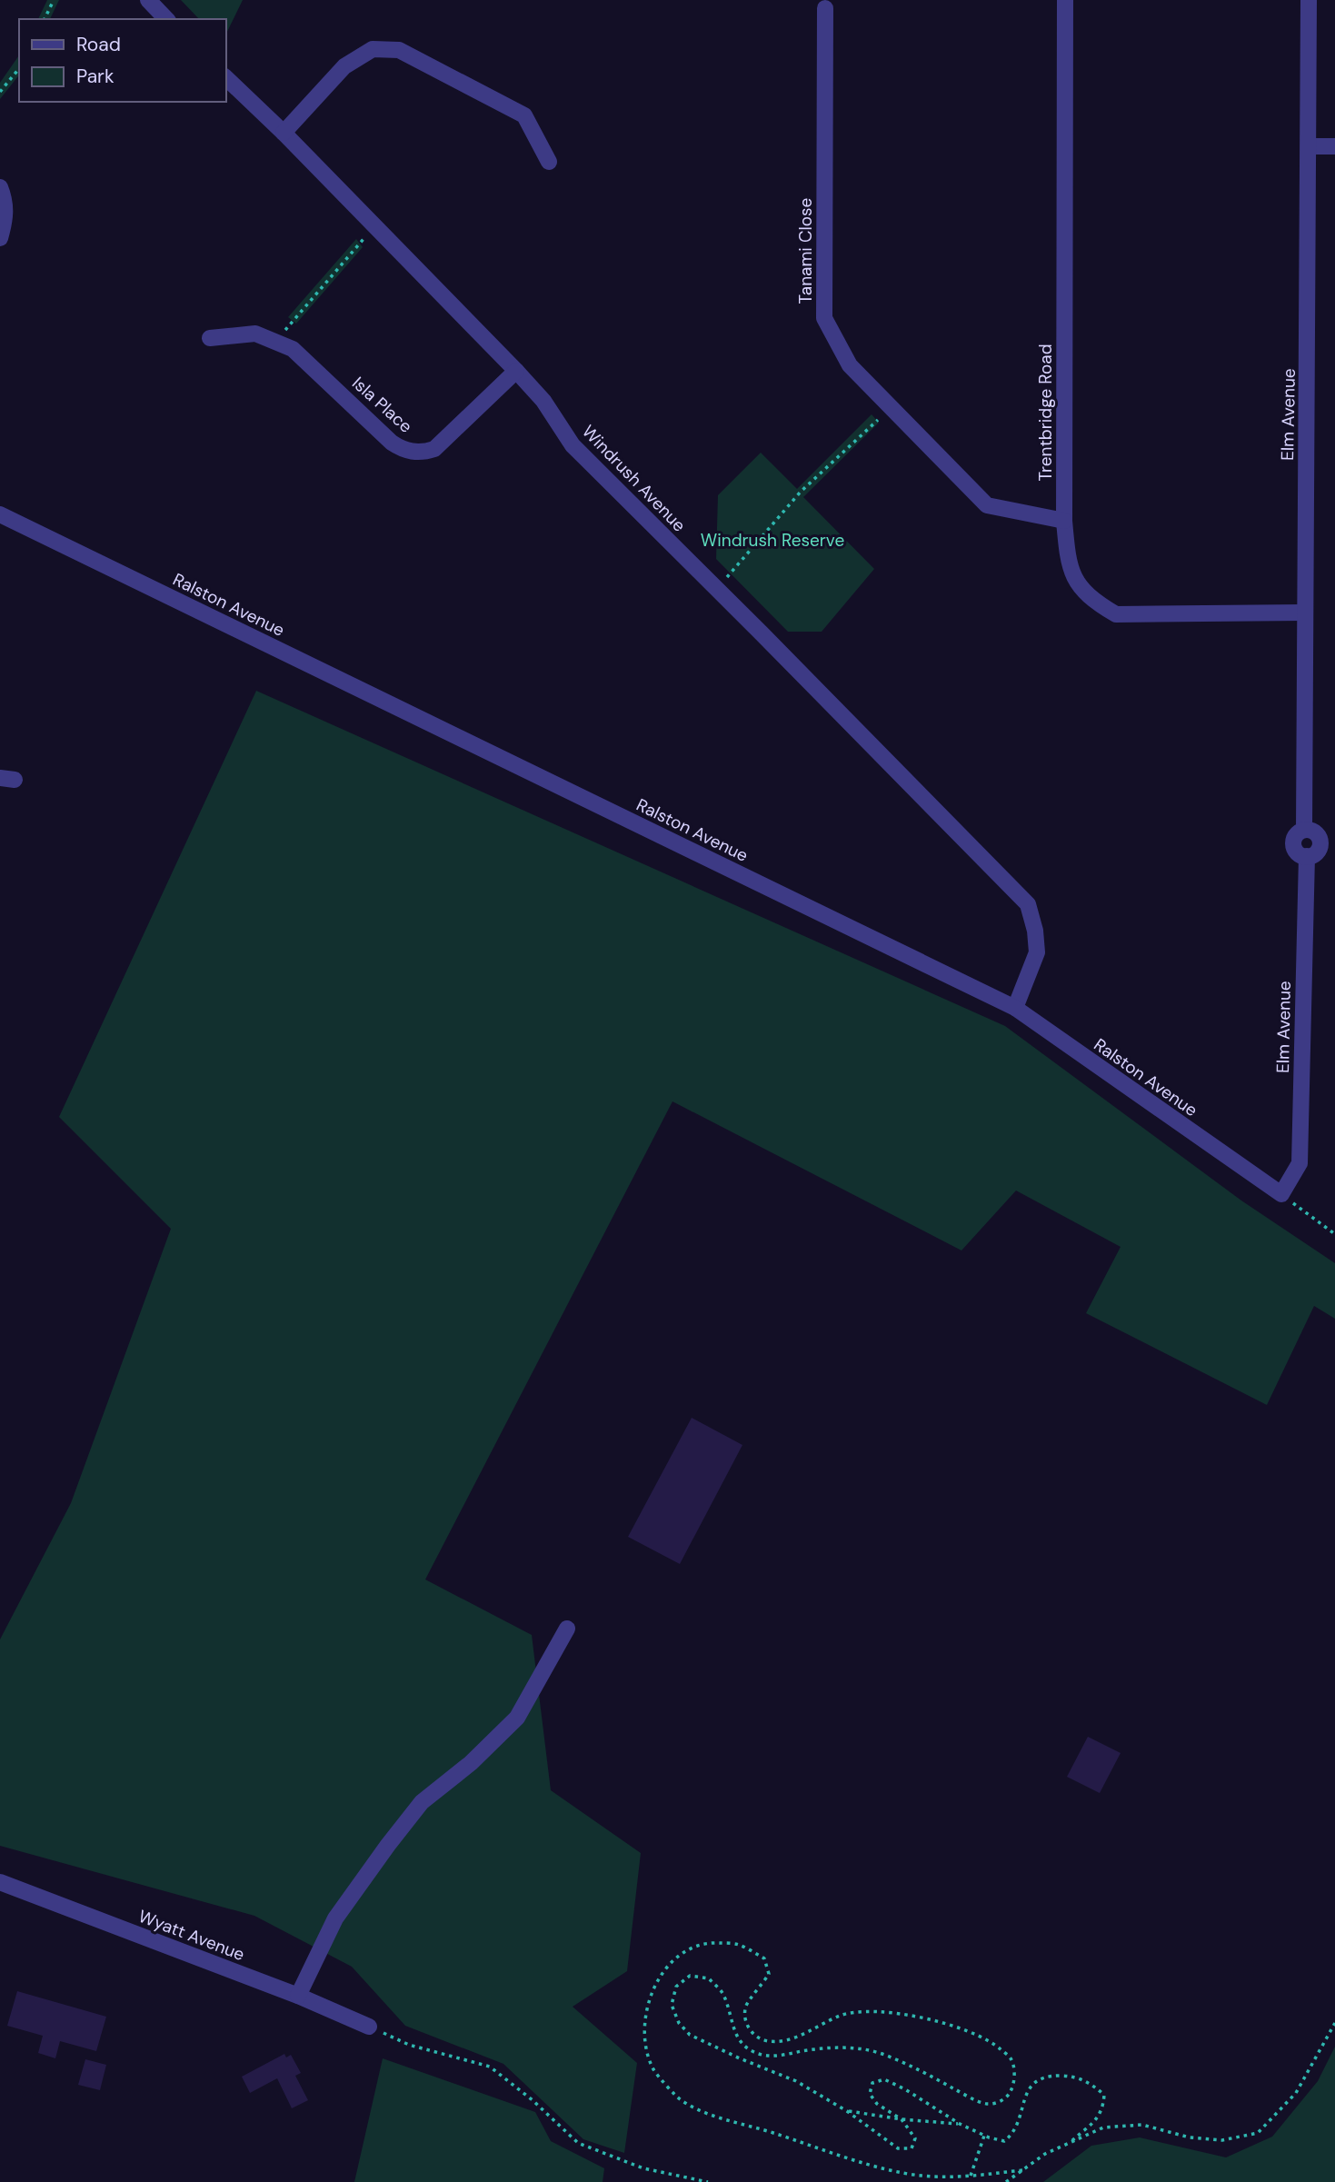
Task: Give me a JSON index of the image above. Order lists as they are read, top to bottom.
{
  "streets": {
    "street": [
      "Tanami Close",
      "Isla Place",
      "Trentbridge Road",
      "Elm Avenue",
      "Windrush Avenue",
      "Ralston Avenue",
      "Wyatt Avenue"
    ]
  },
  "crossings": [
    ["Tanami Close", "Trentbridge Road"],
    ["Isla Place", "Windrush Avenue"],
    ["Trentbridge Road", "Elm Avenue"],
    ["Elm Avenue", "Ralston Avenue"],
    ["Windrush Avenue", "Ralston Avenue"]
  ],
  "parks": ["Windrush Reserve"],
  "legend": ["Road", "Park"]
}
